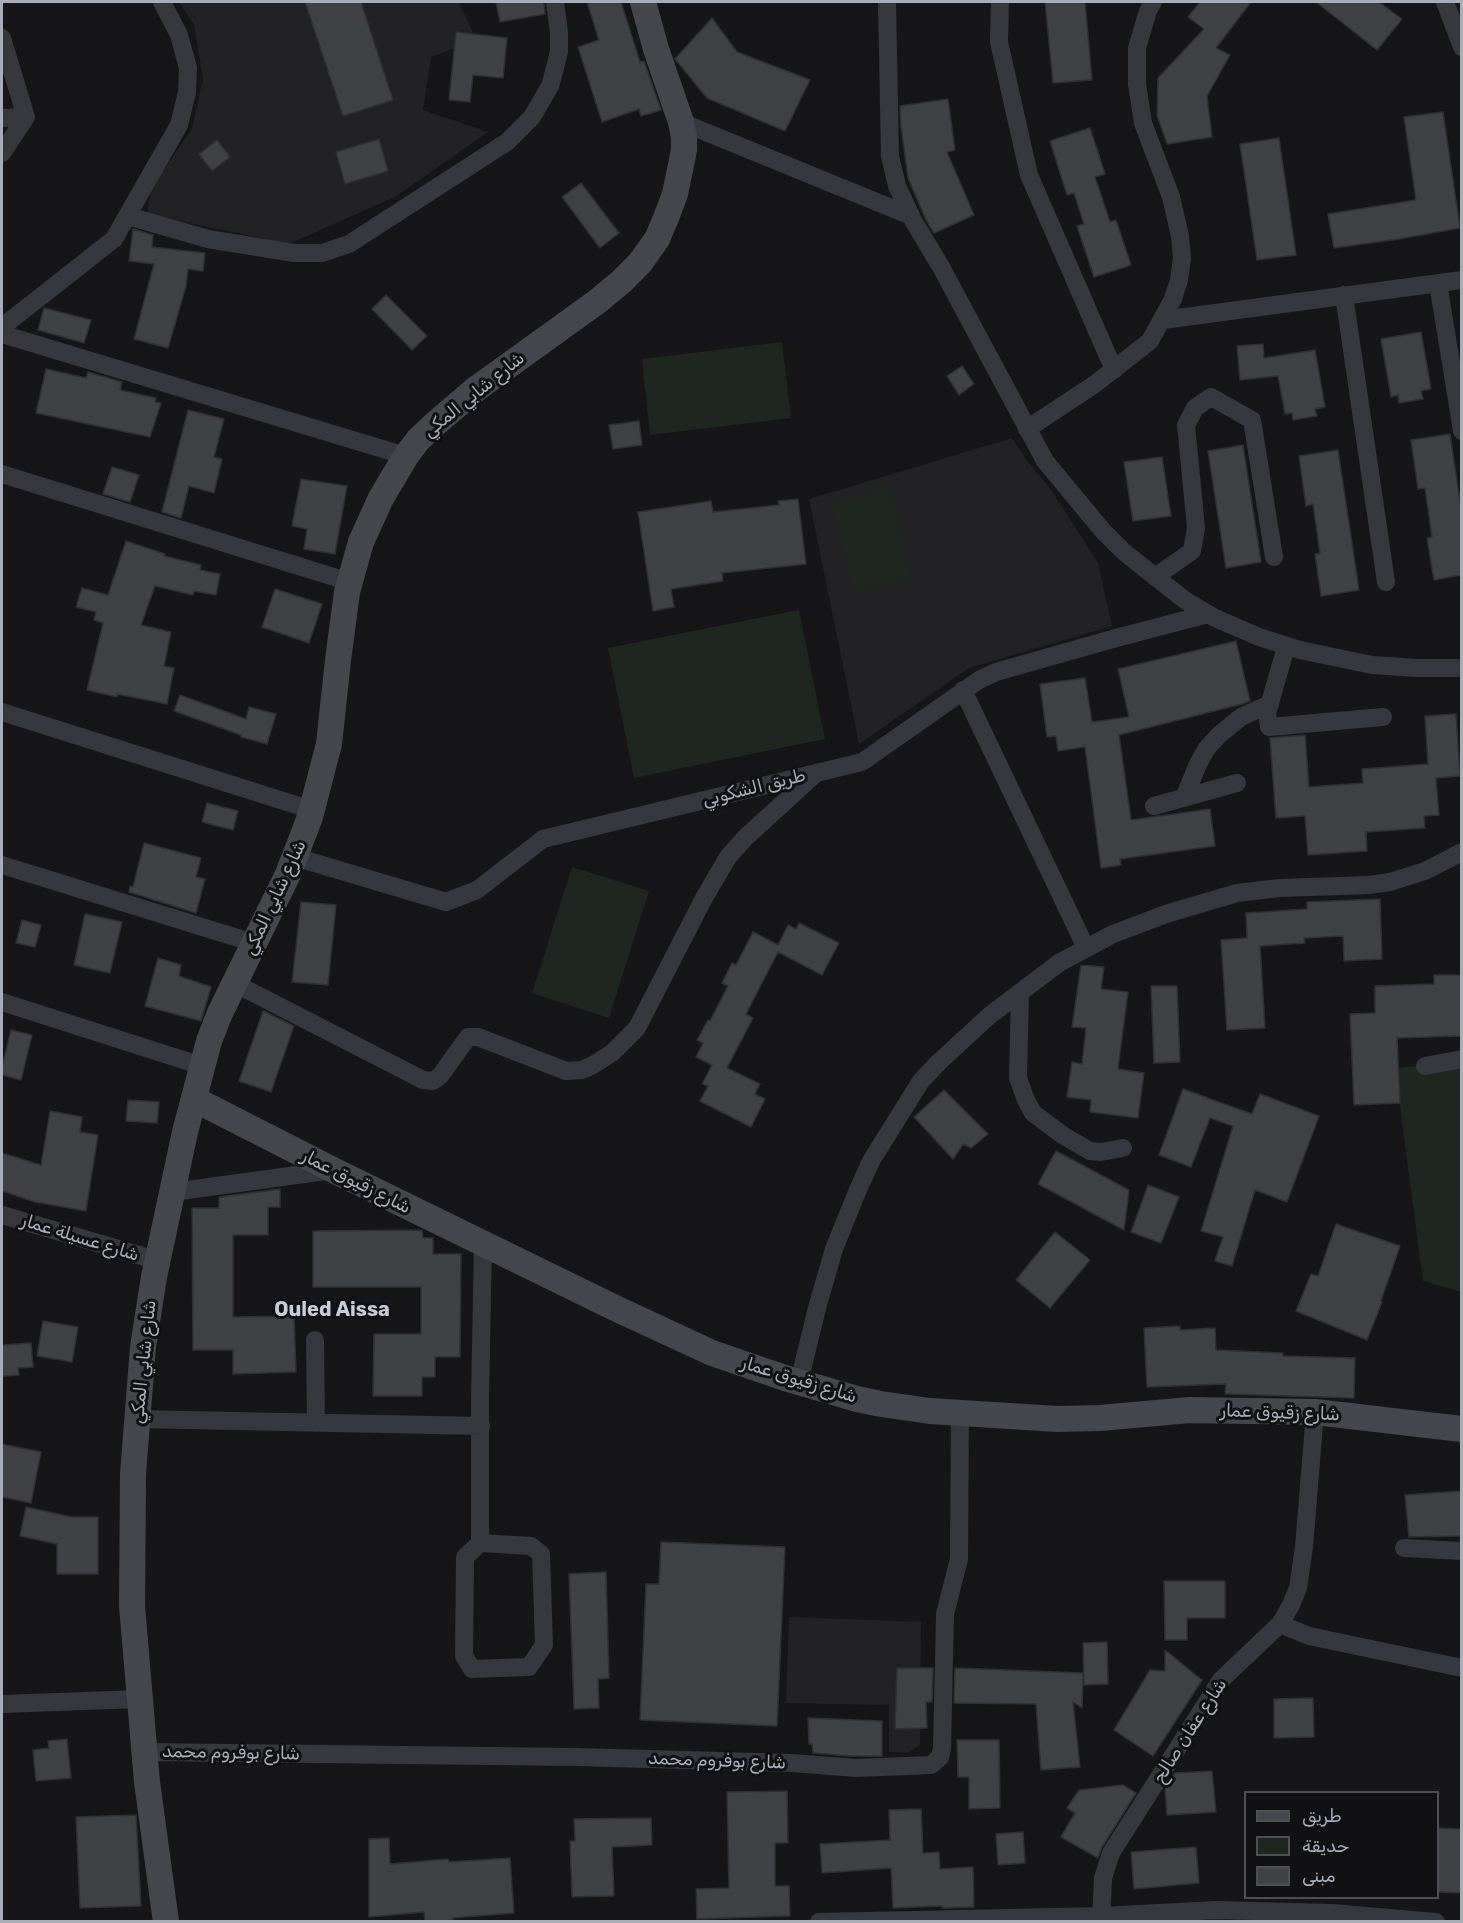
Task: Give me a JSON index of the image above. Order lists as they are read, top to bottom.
{
  "streets": {
    "main road": ["شارع شابي المكي", "شارع زقيوق عمار"],
    "street": [
      "طريق الشكوبي",
      "شارع عسيلة عمار",
      "شارع عفان صالح",
      "شارع بوفروم محمد"
    ]
  },
  "crossings": [
    ["شارع شابي المكي", "طريق الشكوبي"],
    ["شارع شابي المكي", "شارع زقيوق عمار"],
    ["شارع شابي المكي", "شارع عسيلة عمار"],
    ["شارع شابي المكي", "شارع بوفروم محمد"],
    ["شارع زقيوق عمار", "شارع عفان صالح"],
    ["شارع زقيوق عمار", "شارع بوفروم محمد"]
  ],
  "districts": ["Ouled Aissa"],
  "legend": ["طريق", "حديقة", "مبنى"]
}
